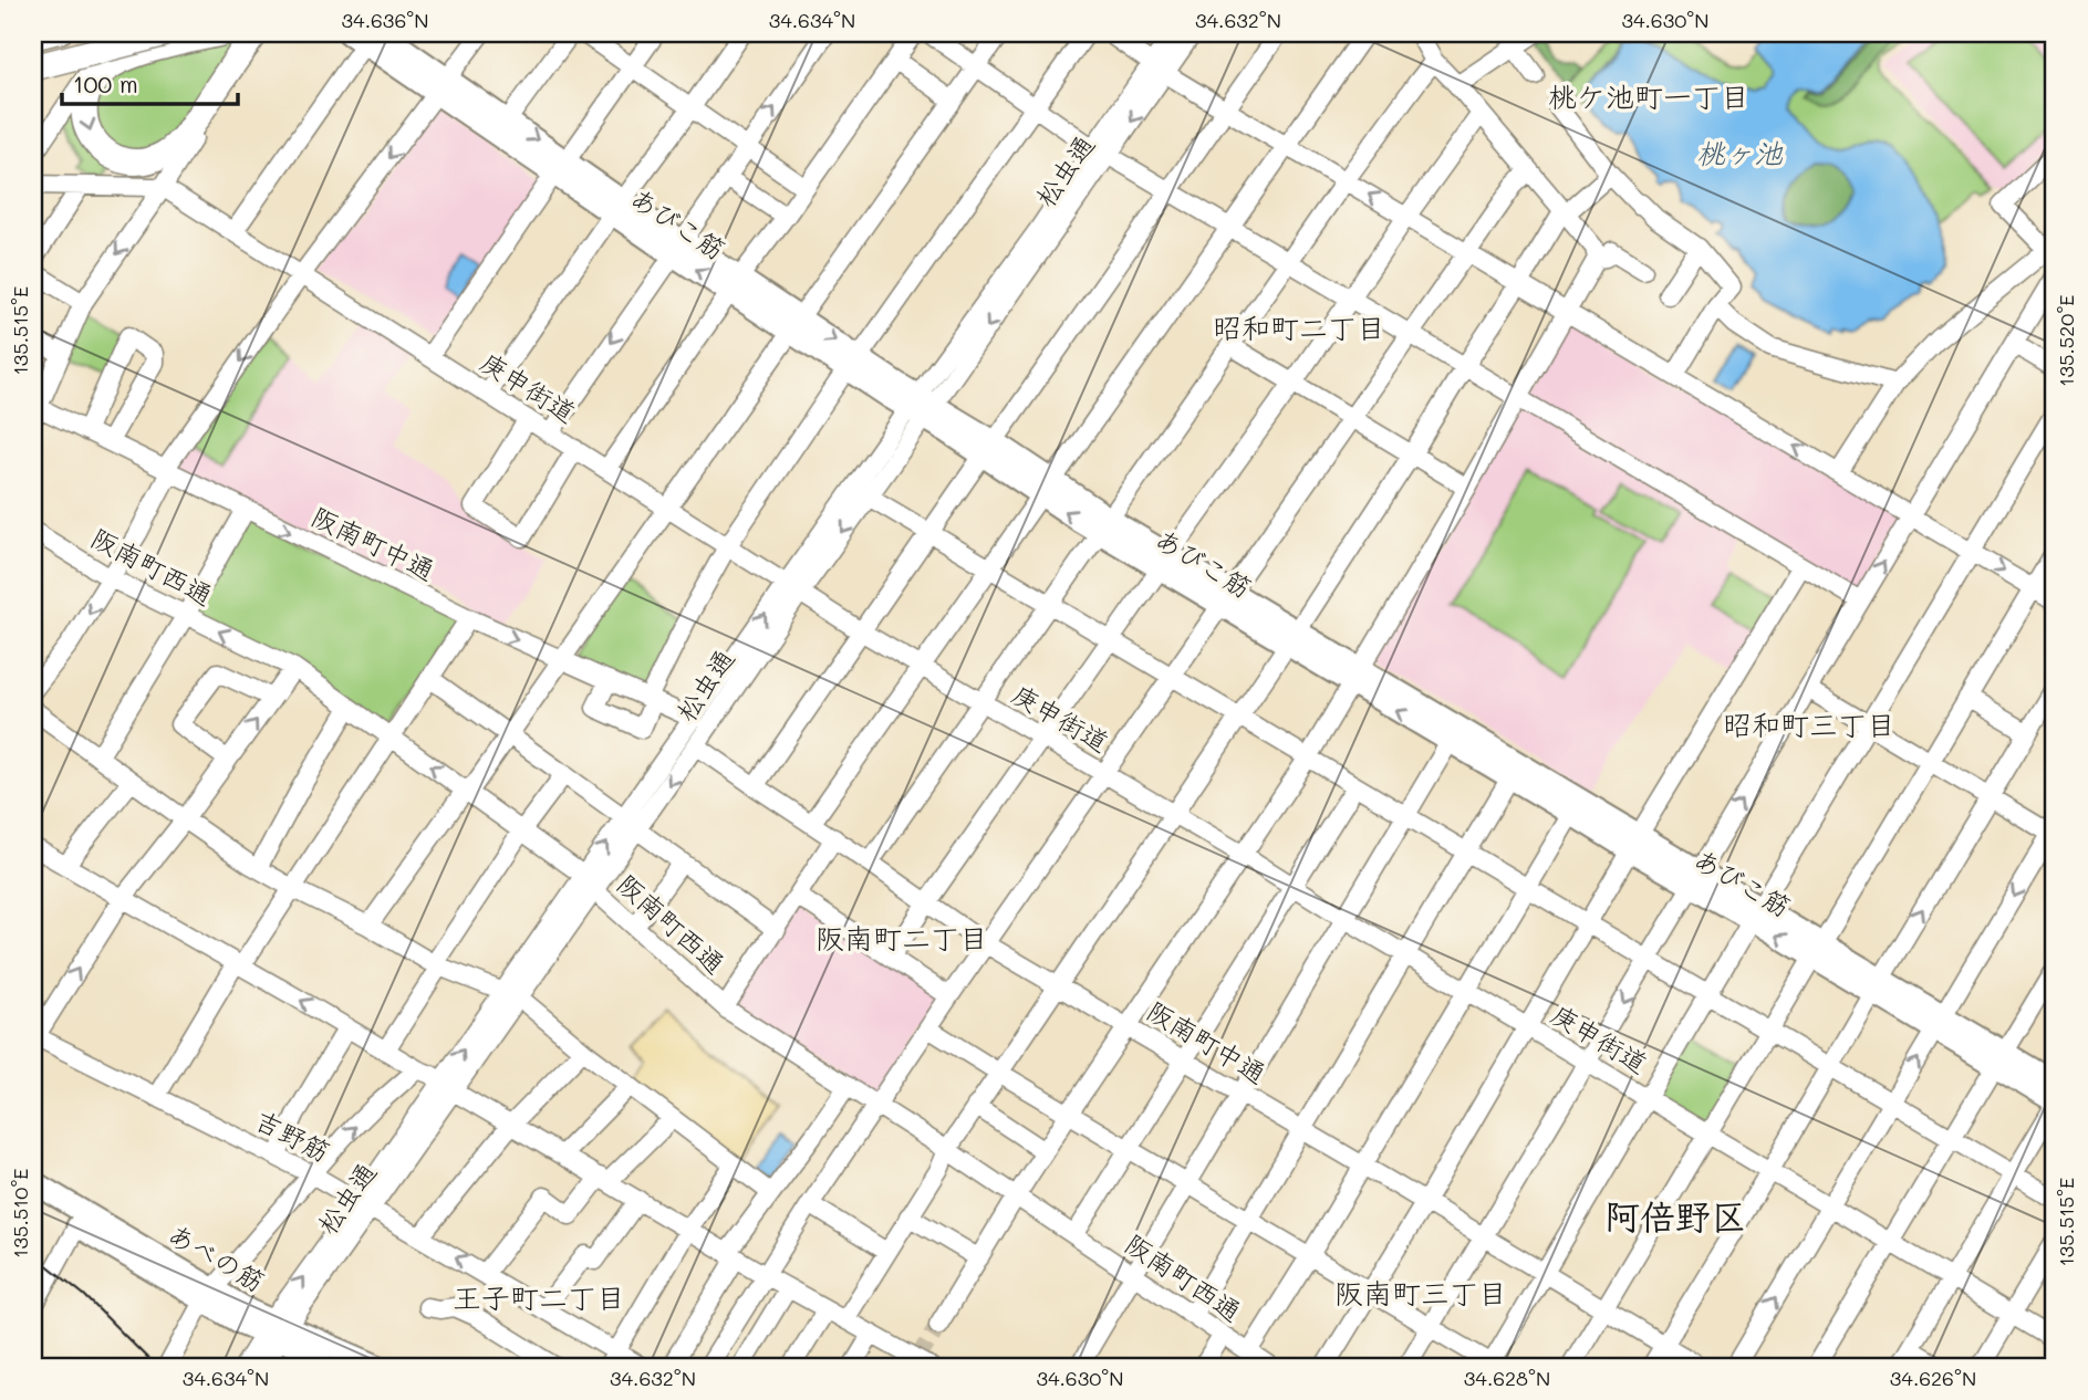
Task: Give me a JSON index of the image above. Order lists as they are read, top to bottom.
{
  "streets": {
    "main road": ["あびこ筋", "あべの筋"],
    "street": [
      "松虫通",
      "庚申街道",
      "阪南町中通",
      "阪南町西通",
      "吉野筋"
    ]
  },
  "crossings": [
    ["松虫通", "あびこ筋"],
    ["松虫通", "庚申街道"],
    ["松虫通", "阪南町中通"],
    ["松虫通", "阪南町西通"],
    ["松虫通", "吉野筋"],
    ["松虫通", "あべの筋"]
  ],
  "districts": [
    "桃ケ池町一丁目",
    "昭和町二丁目",
    "昭和町三丁目",
    "阪南町二丁目",
    "阿倍野区",
    "阪南町三丁目",
    "王子町二丁目"
  ],
  "water": ["桃ヶ池"],
  "scale_bar": "100 m",
  "coordinates": [
    "34.636°N",
    "34.634°N",
    "34.632°N",
    "34.630°N",
    "135.515°E",
    "135.520°E",
    "135.510°E",
    "34.628°N",
    "34.626°N"
  ]
}
